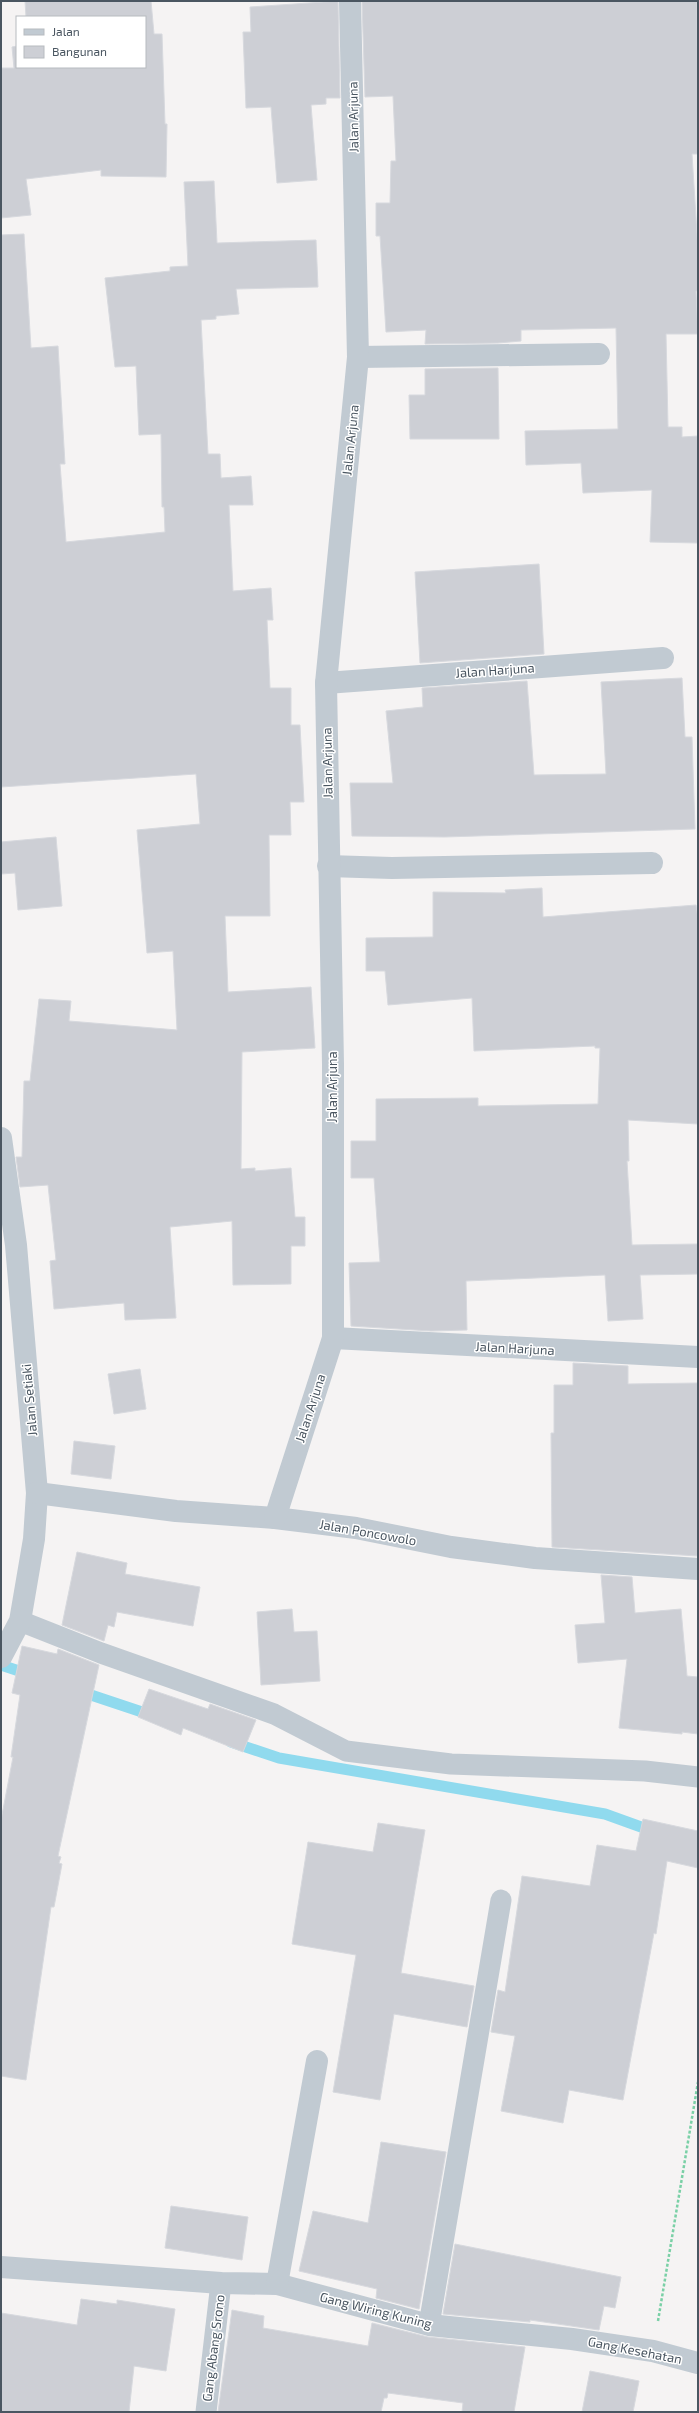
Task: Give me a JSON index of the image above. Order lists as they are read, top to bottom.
{
  "streets": {
    "street": [
      "Jalan Arjuna",
      "Jalan Harjuna",
      "Jalan Setiaki",
      "Jalan Poncowolo",
      "Gang Wiring Kuning",
      "Gang Kesehatan"
    ],
    "lane": ["Gang Abang Srono"]
  },
  "crossings": [
    ["Jalan Arjuna", "Jalan Harjuna"],
    ["Jalan Arjuna", "Jalan Poncowolo"],
    ["Jalan Setiaki", "Jalan Poncowolo"],
    ["Gang Wiring Kuning", "Gang Abang Srono"],
    ["Gang Wiring Kuning", "Gang Kesehatan"]
  ],
  "legend": ["Jalan", "Bangunan"]
}
